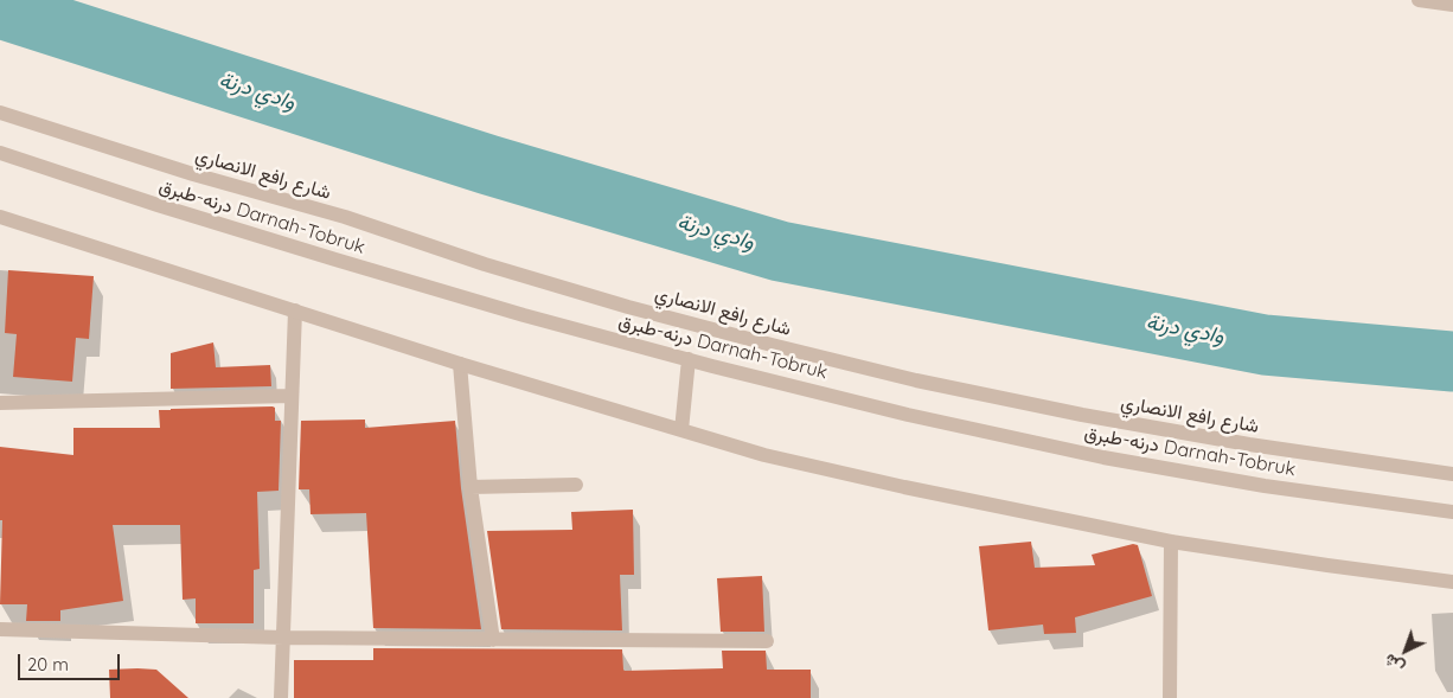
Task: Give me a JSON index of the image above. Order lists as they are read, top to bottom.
{
  "streets": {
    "street": ["شارع رافع الانصاري", "درنه-طبرق Darnah-Tobruk"]
  },
  "water": ["وادي درنة"],
  "scale_bar": "20 m",
  "north": "bottom left"
}
